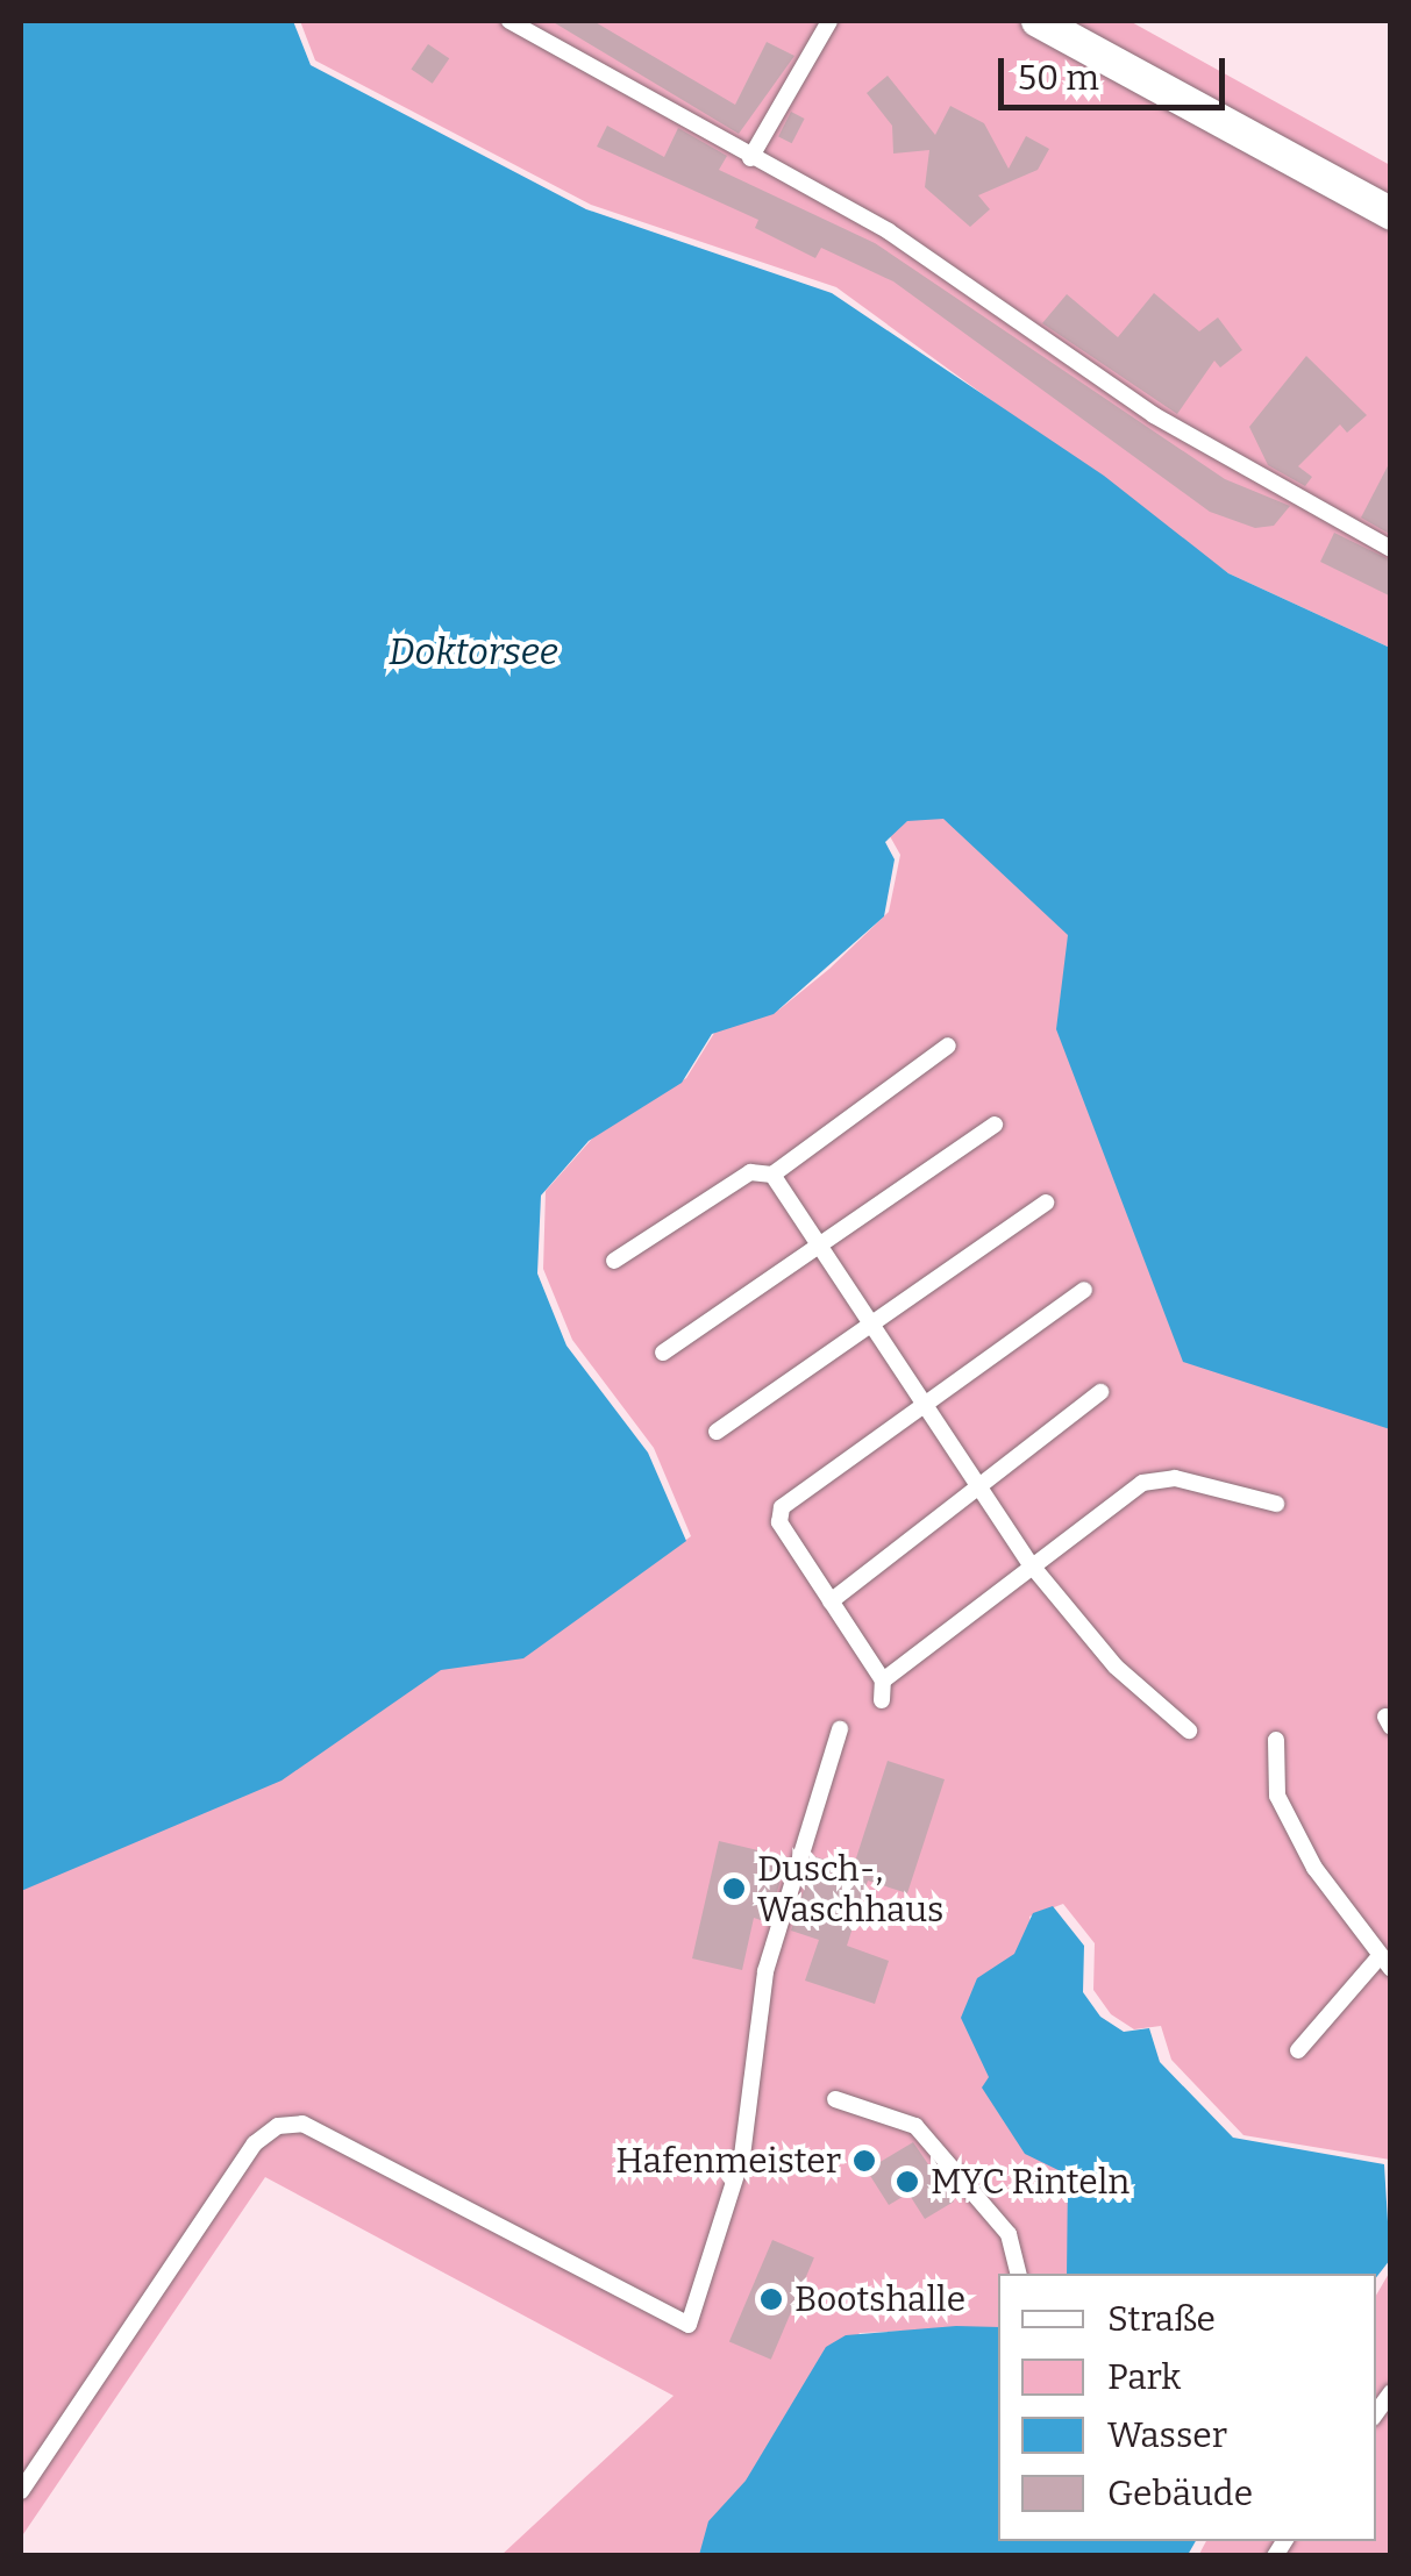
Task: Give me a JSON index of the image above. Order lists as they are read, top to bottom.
{
  "water": ["Doktorsee"],
  "places": [
    "Dusch-, Waschhaus",
    "Hafenmeister",
    "MYC Rinteln",
    "Bootshalle"
  ],
  "legend": [
    "Straße",
    "Park",
    "Wasser",
    "Gebäude"
  ],
  "scale_bar": "50 m"
}
